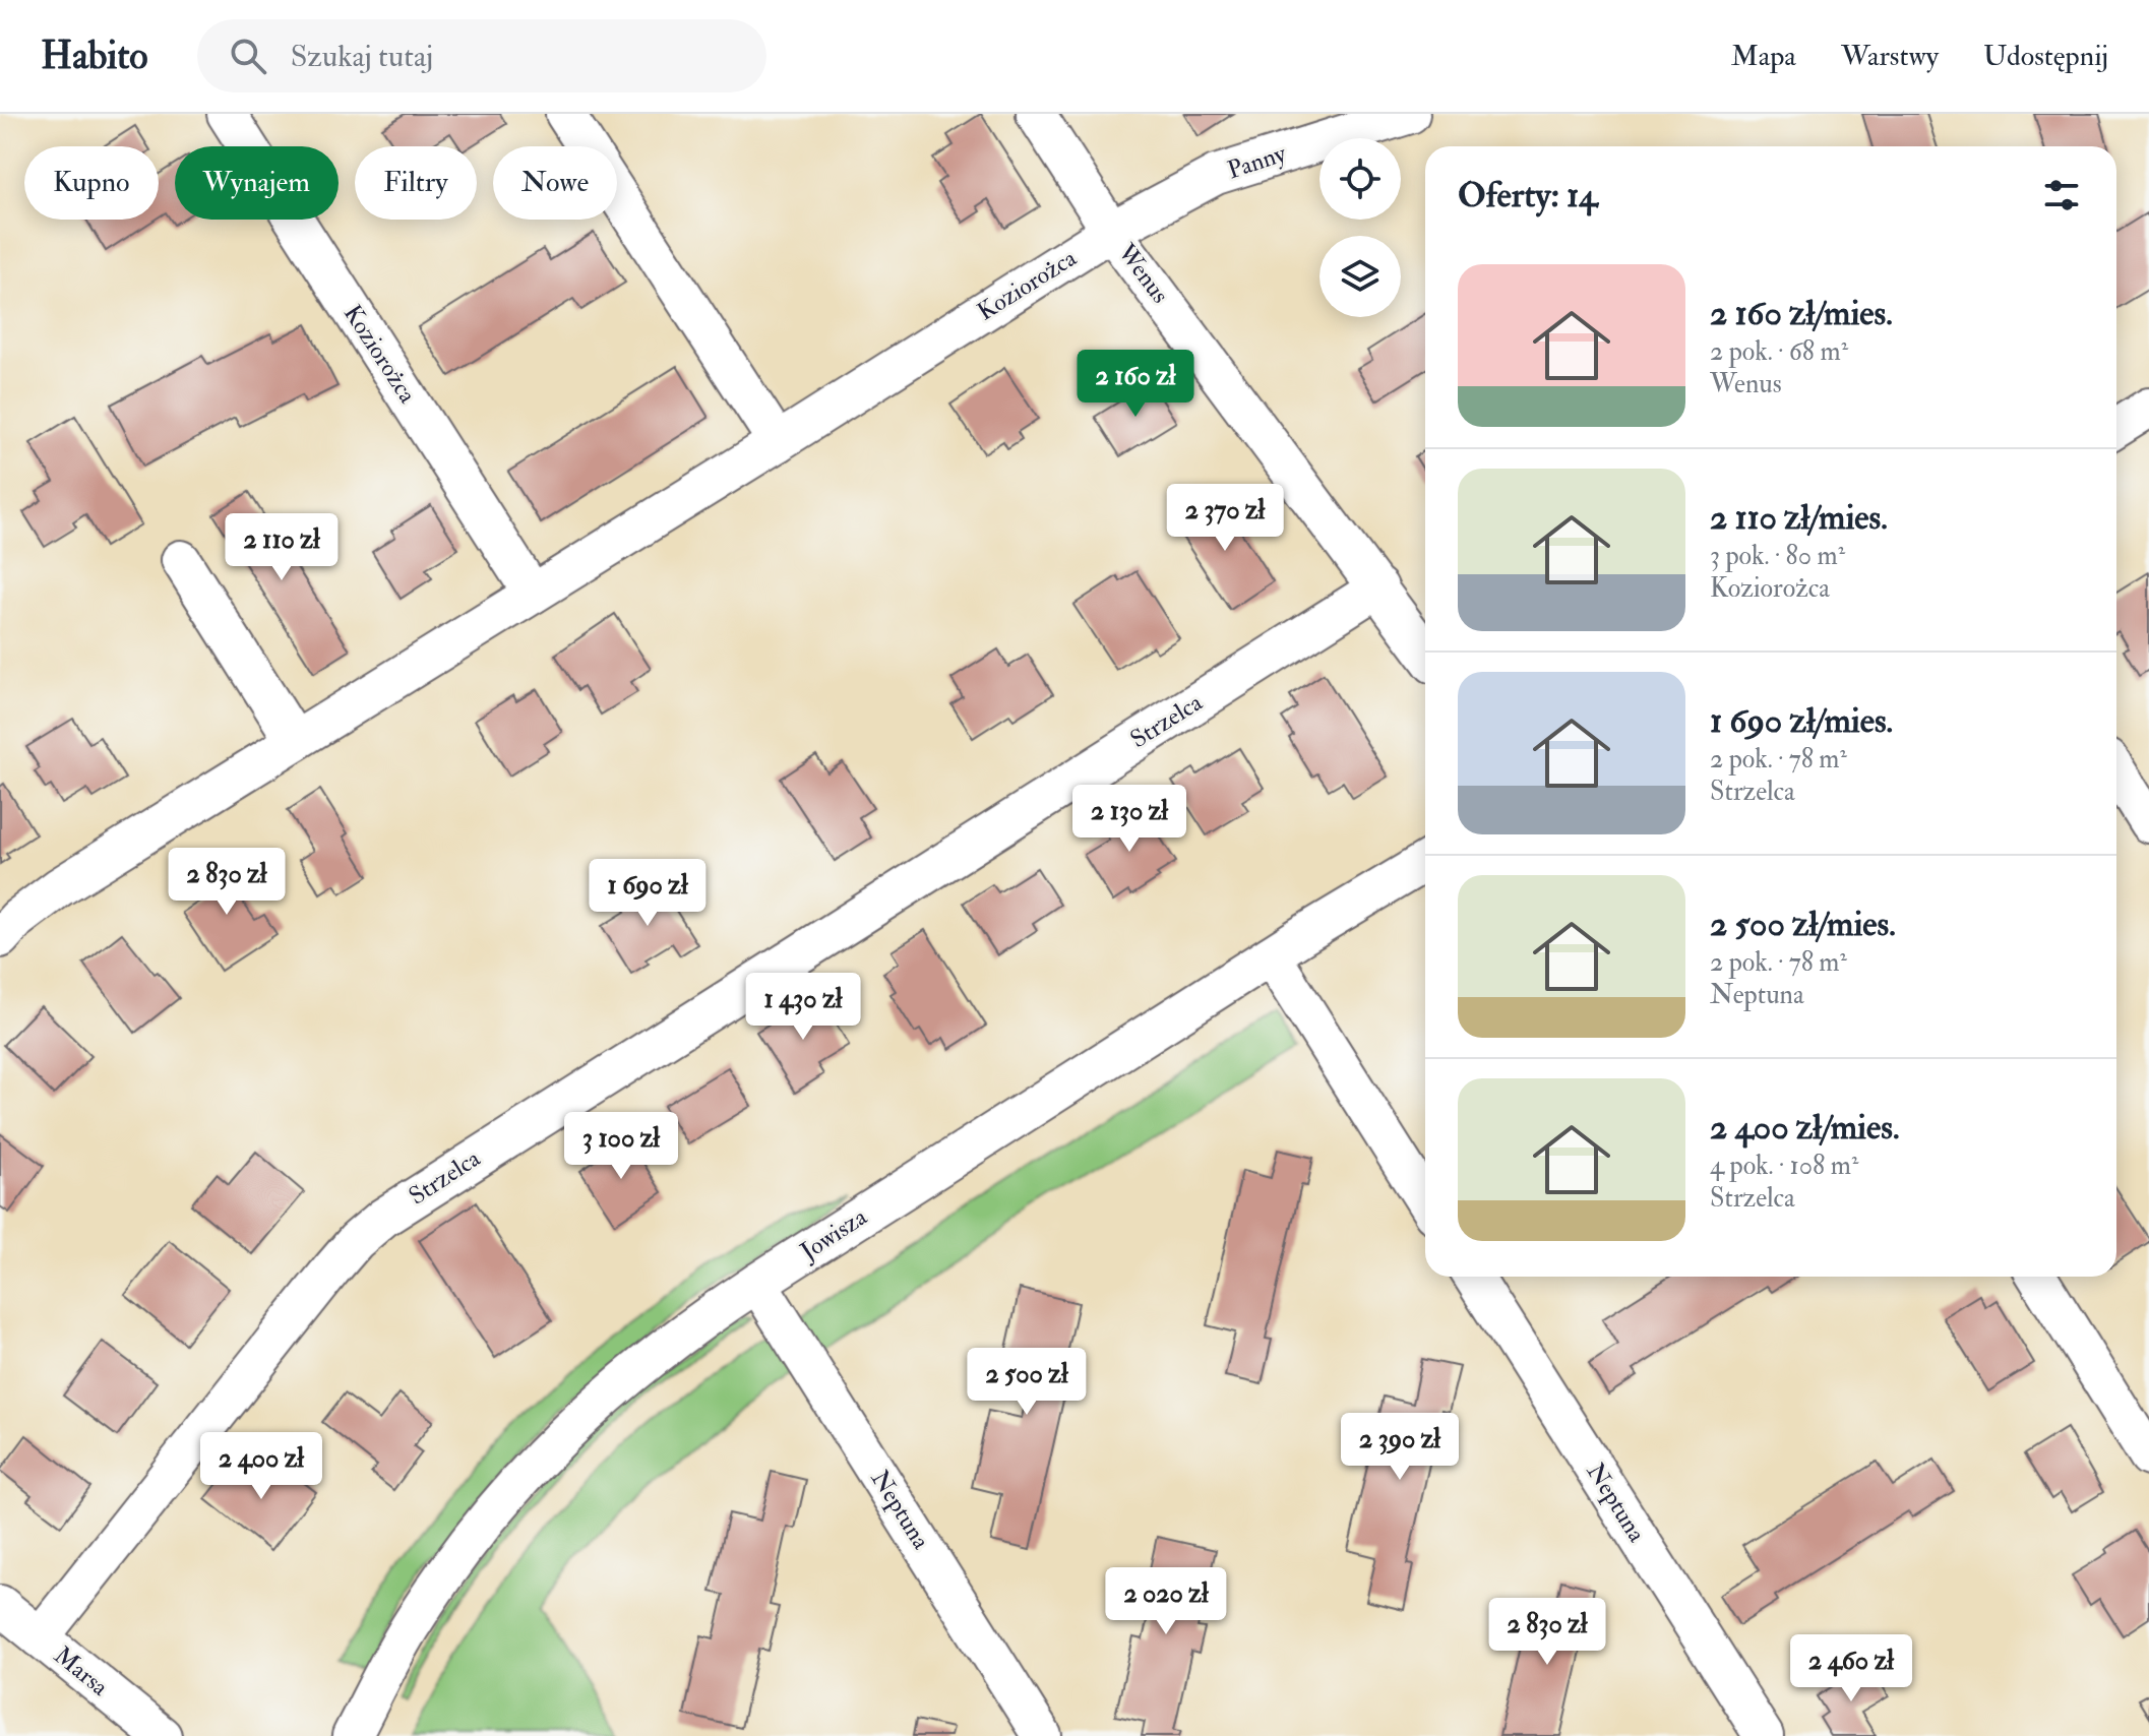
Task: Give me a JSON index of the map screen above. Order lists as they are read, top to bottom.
{
  "streets": {
    "street": [
      "Panny",
      "Wenus",
      "Koziorożca",
      "Strzelca",
      "Jowisza",
      "Neptuna",
      "Marsa"
    ]
  },
  "crossings": [
    ["Panny", "Wenus"],
    ["Panny", "Koziorożca"],
    ["Wenus", "Koziorożca"],
    ["Wenus", "Strzelca"],
    ["Strzelca", "Marsa"],
    ["Jowisza", "Neptuna"]
  ],
  "page": {
    "header": "Habito",
    "search": "Szukaj tutaj",
    "nav": ["Mapa", "Warstwy", "Udostępnij"],
    "chip": [
      "Kupno",
      "Wynajem",
      "Filtry",
      "Nowe"
    ],
    "heading": "Oferty: 14",
    "list": [
      {
        "name": "2 160 zł/mies.",
        "note": "2 pok. · 68 m² · Wenus"
      },
      {
        "name": "2 110 zł/mies.",
        "note": "3 pok. · 80 m² · Koziorożca"
      },
      {
        "name": "1 690 zł/mies.",
        "note": "2 pok. · 78 m² · Strzelca"
      },
      {
        "name": "2 500 zł/mies.",
        "note": "2 pok. · 78 m² · Neptuna"
      },
      {
        "name": "2 400 zł/mies.",
        "note": "4 pok. · 108 m² · Strzelca"
      }
    ],
    "price": [
      "2 160 zł",
      "2 370 zł",
      "2 110 zł",
      "2 130 zł",
      "2 830 zł",
      "1 690 zł",
      "1 430 zł",
      "3 100 zł",
      "2 500 zł",
      "2 390 zł",
      "2 400 zł",
      "2 020 zł",
      "2 830 zł",
      "2 460 zł"
    ]
  }
}
